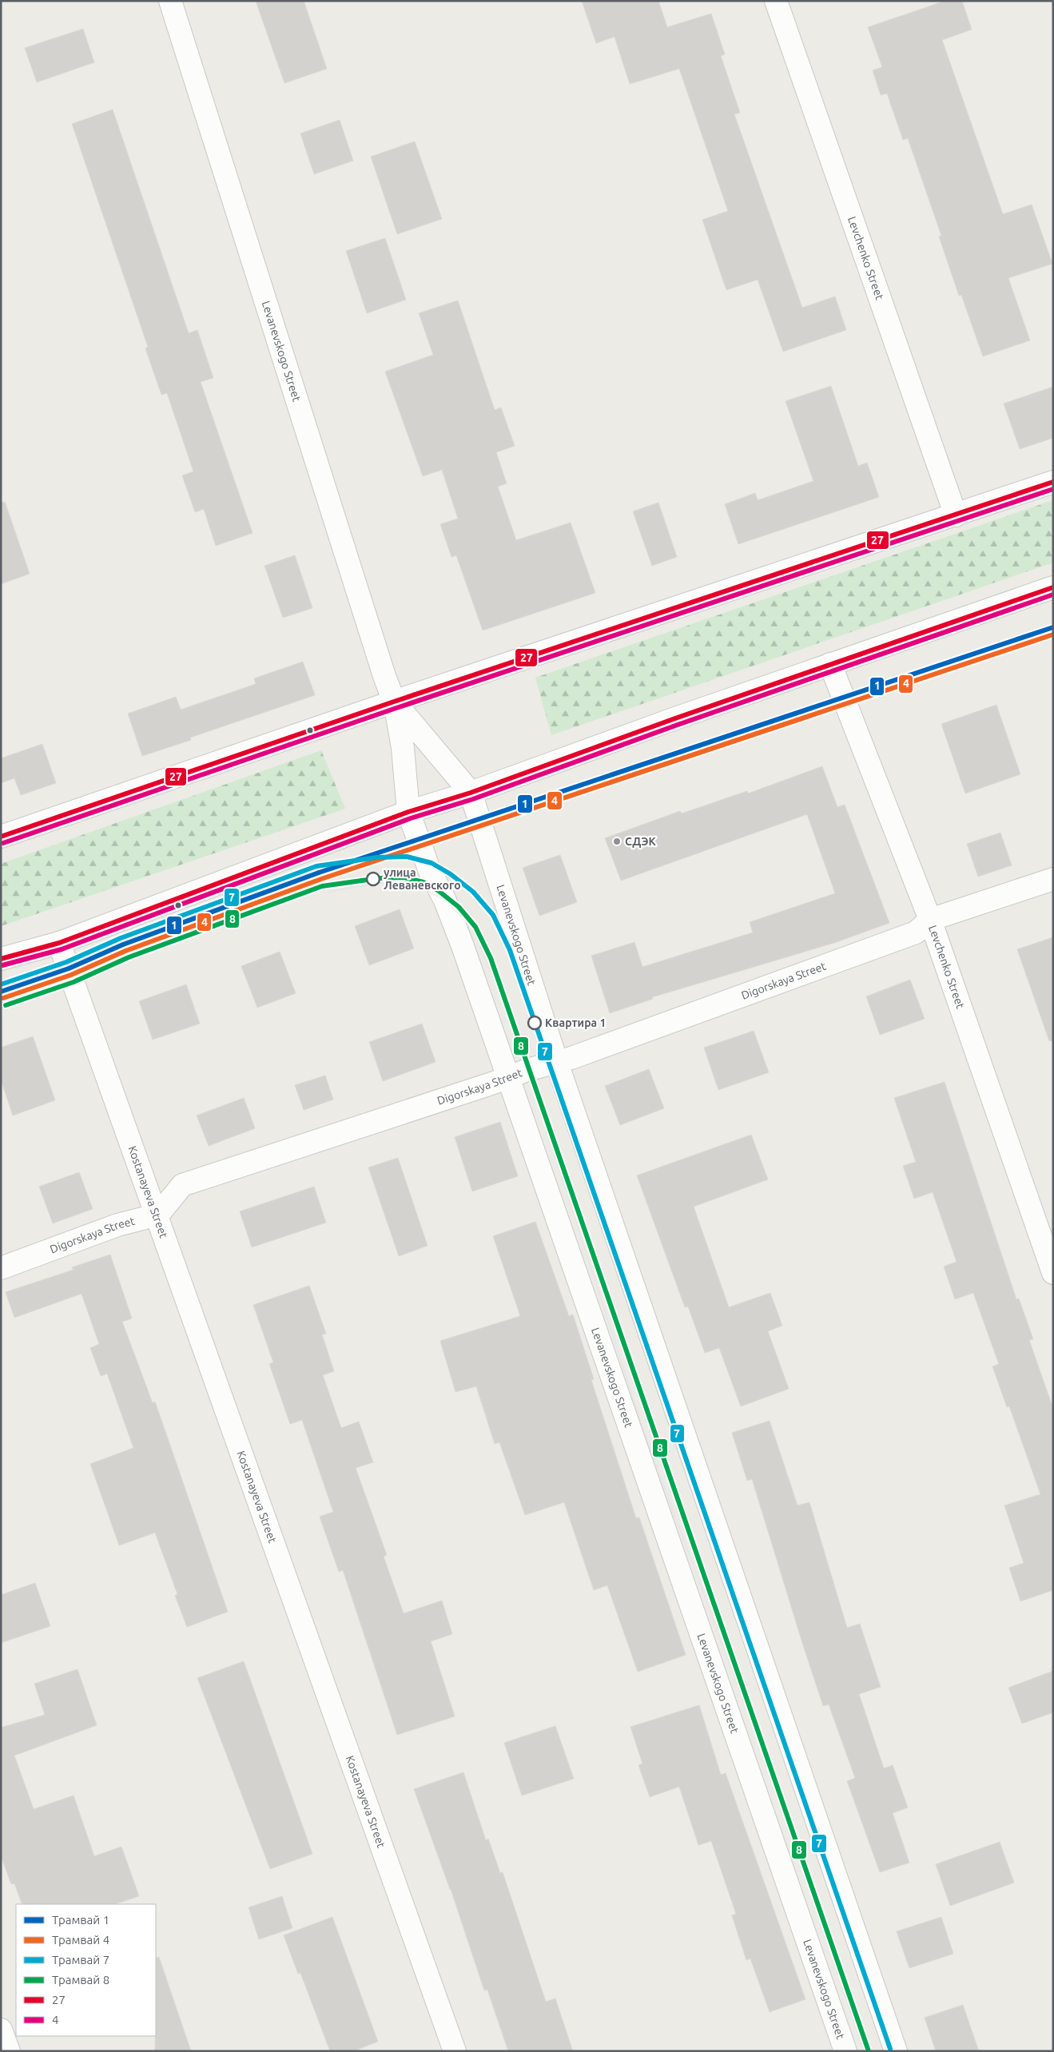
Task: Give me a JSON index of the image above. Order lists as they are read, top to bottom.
{
  "streets": {
    "street": [
      "Levchenko Street",
      "Levanevskogo Street",
      "Digorskaya Street",
      "Kostanayeva Street"
    ]
  },
  "crossings": [
    ["Levchenko Street", "Digorskaya Street"],
    ["Levanevskogo Street", "Digorskaya Street"],
    ["Digorskaya Street", "Kostanayeva Street"]
  ],
  "places": ["СДЭК", "улица Леваневского", "Квартира 1"],
  "lines": [
    "transit line 27",
    "transit line 4",
    "tram line 1",
    "tram line 4",
    "tram line 7",
    "tram line 8"
  ],
  "legend": [
    "Трамвай 1",
    "Трамвай 4",
    "Трамвай 7",
    "Трамвай 8",
    "27",
    "4"
  ]
}
